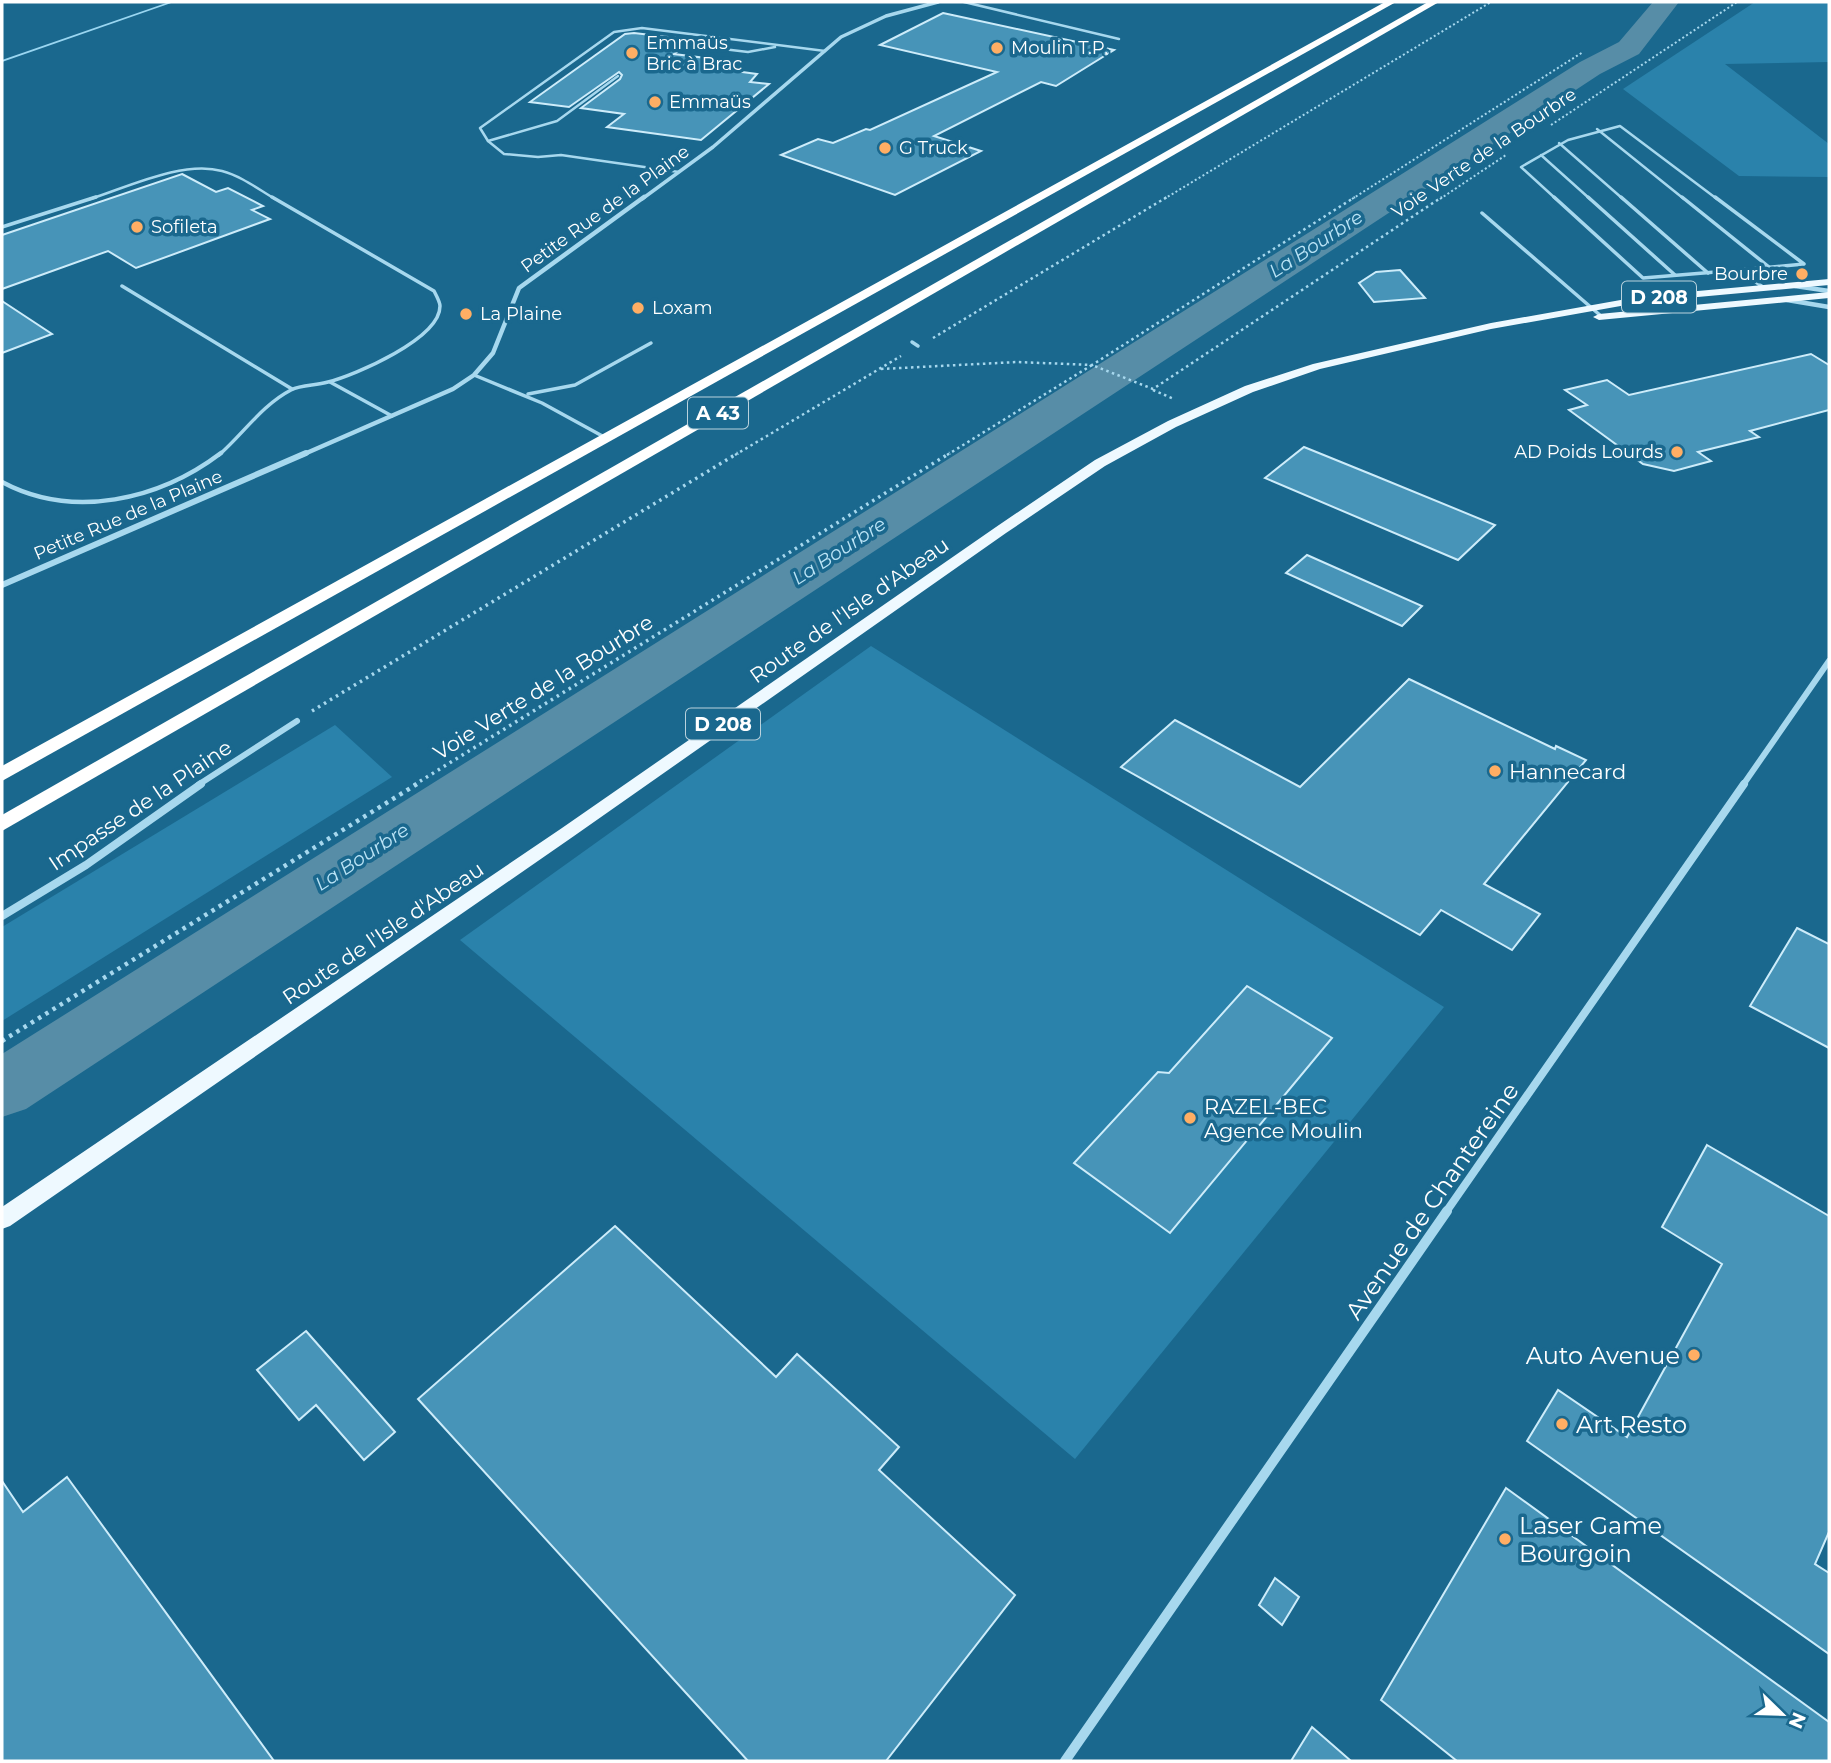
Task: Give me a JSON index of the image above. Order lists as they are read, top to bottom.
{
  "streets": {
    "highway": ["A 43"],
    "main road": ["D 208", "Route de l'Isle d'Abeau"],
    "street": ["Petite Rue de la Plaine", "Impasse de la Plaine", "Avenue de Chantereine"],
    "path": ["Voie Verte de la Bourbre"]
  },
  "water": ["La Bourbre"],
  "places": [
    "Moulin T.P.",
    "Emmaüs Bric à Brac",
    "Emmaüs",
    "G Truck",
    "Sofileta",
    "Bourbre",
    "Loxam",
    "La Plaine",
    "AD Poids Lourds",
    "Hannecard",
    "RAZEL-BEC Agence Moulin",
    "Auto Avenue",
    "Art Resto",
    "Laser Game Bourgoin"
  ],
  "north": "bottom right"
}
